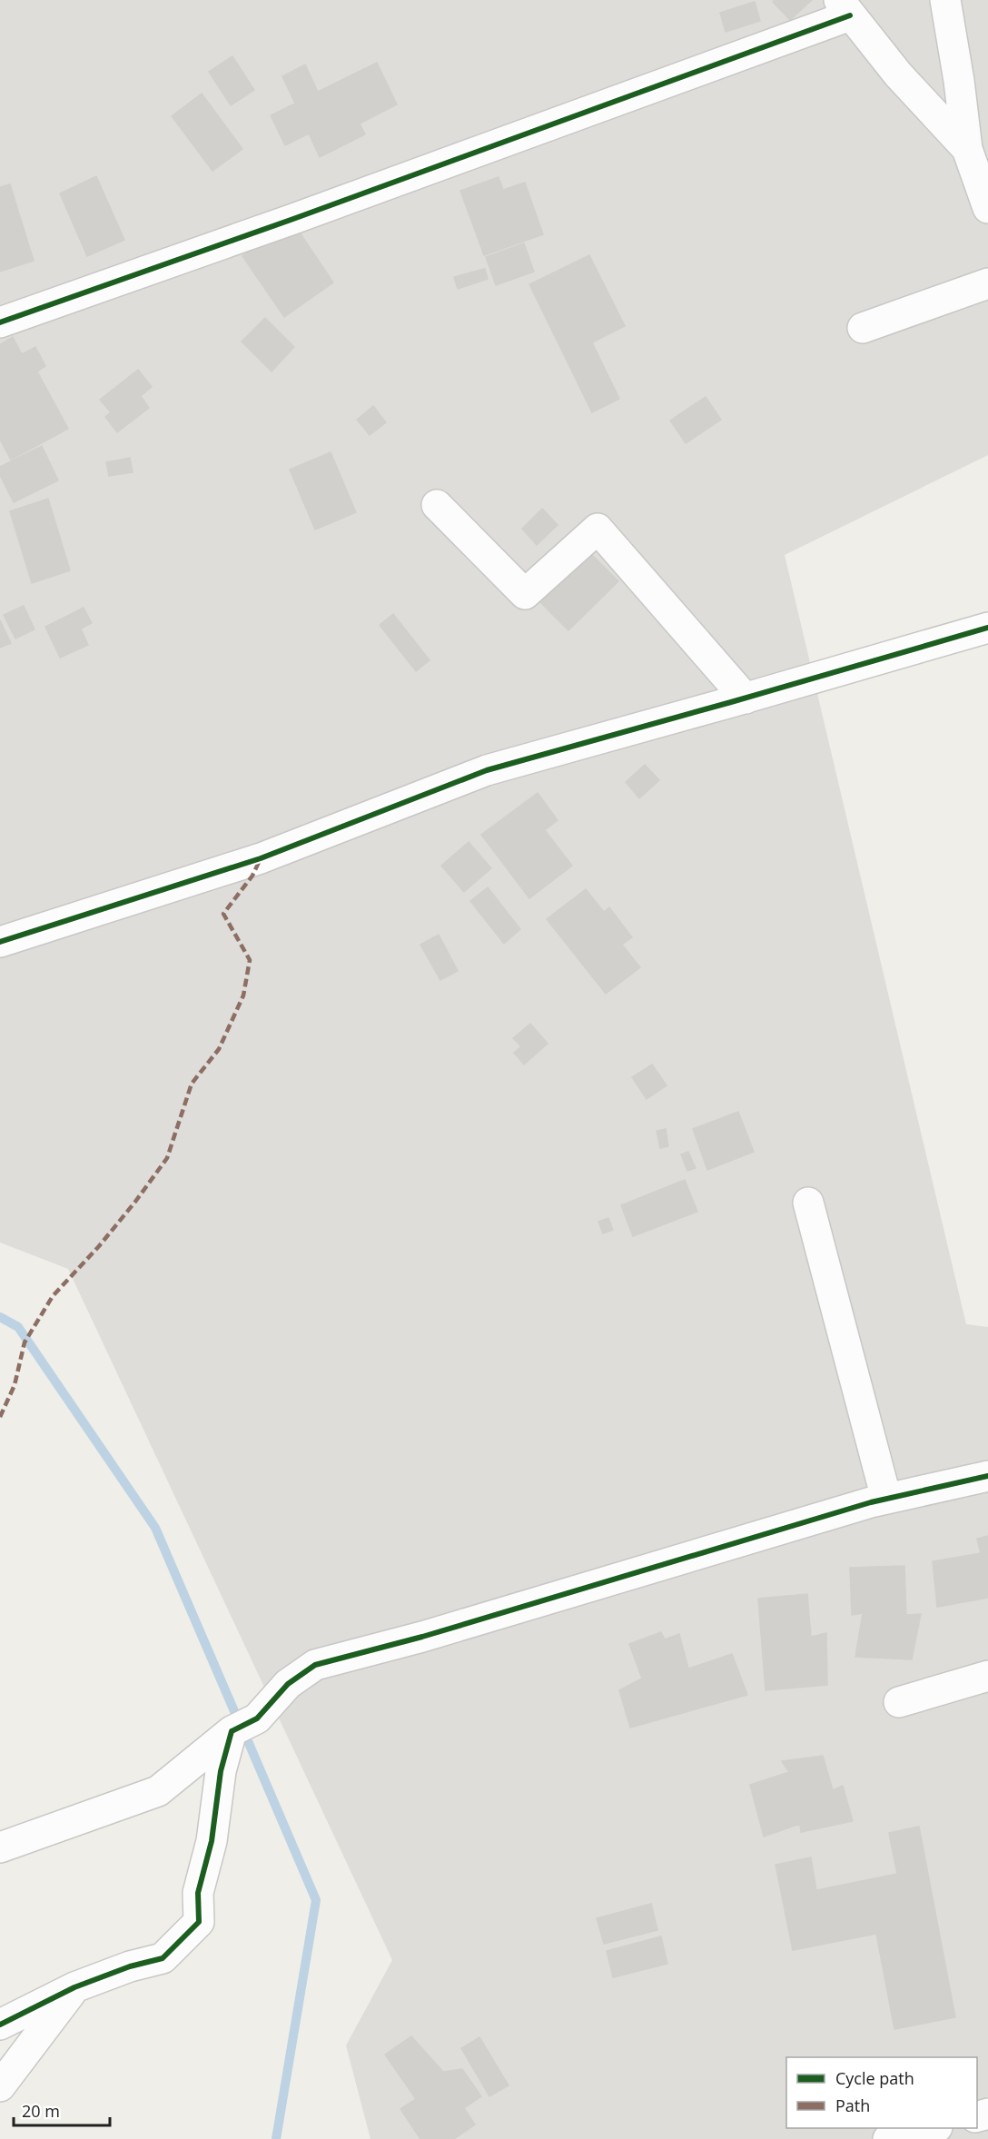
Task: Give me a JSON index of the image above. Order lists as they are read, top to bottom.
{
  "legend": ["Cycle path", "Path"],
  "scale_bar": "20 m"
}
